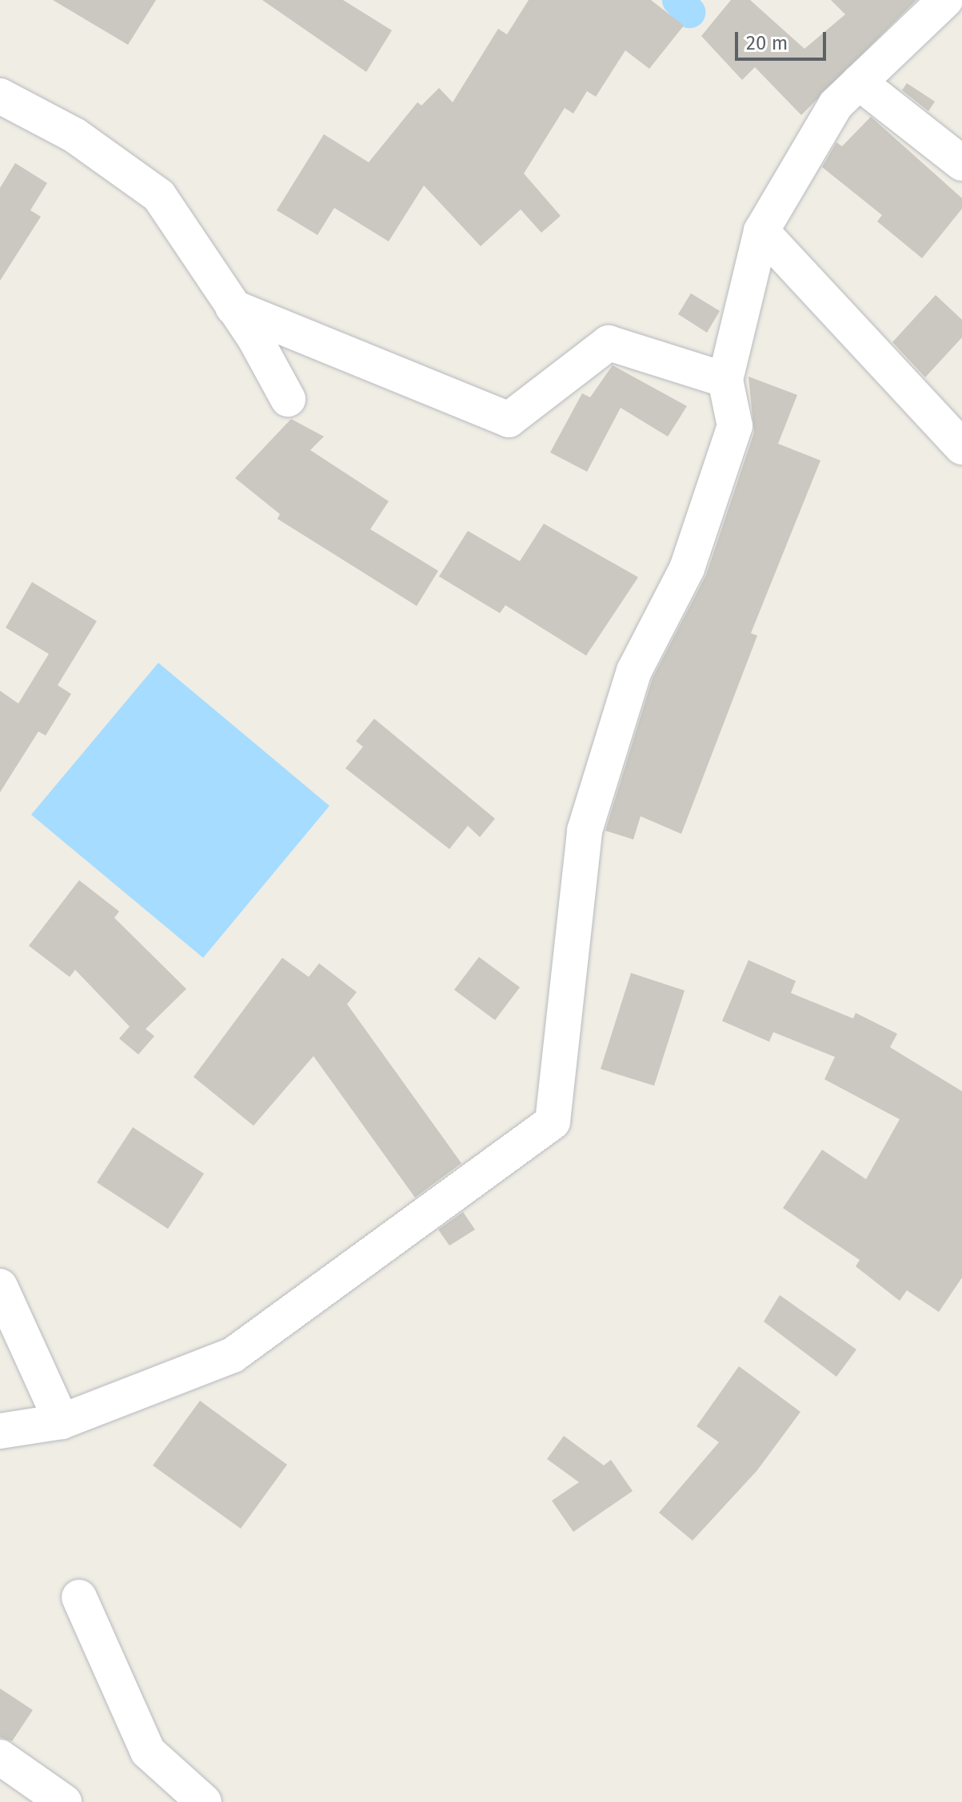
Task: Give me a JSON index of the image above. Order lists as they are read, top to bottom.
{
  "scale_bar": "20 m"
}
